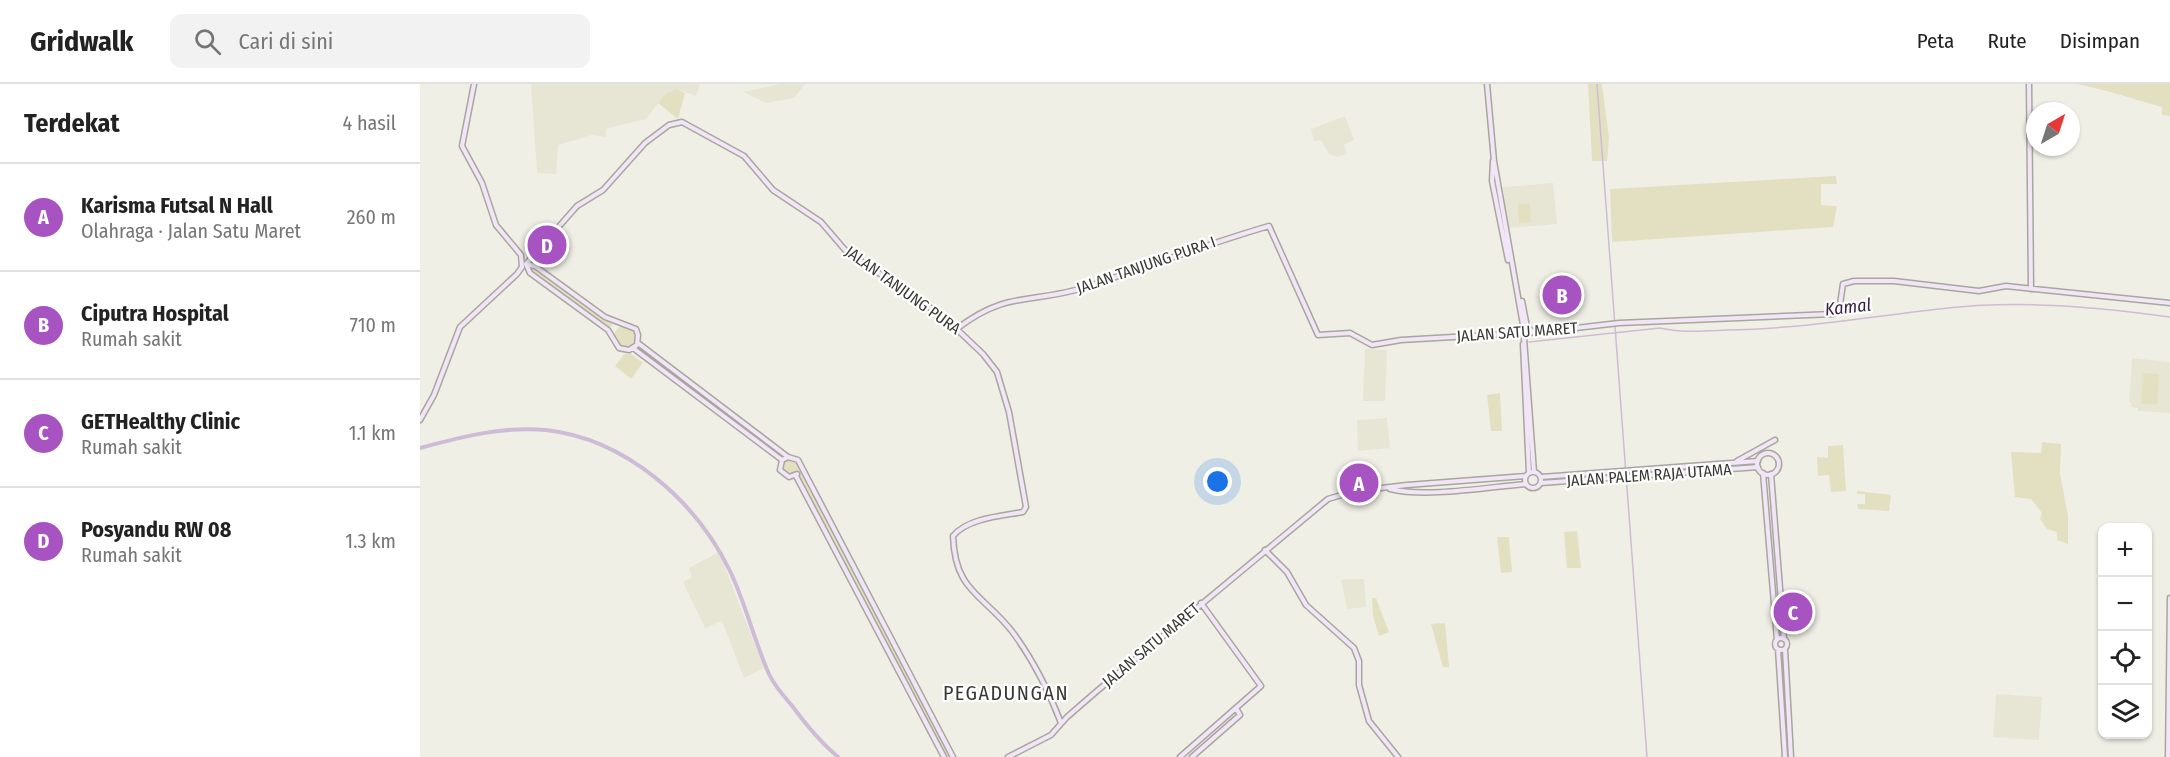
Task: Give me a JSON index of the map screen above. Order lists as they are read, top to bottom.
{
  "streets": {
    "street": [
      "JALAN TANJUNG PURA I",
      "JALAN TANJUNG PURA",
      "JALAN SATU MARET",
      "JALAN PALEM RAJA UTAMA"
    ]
  },
  "crossings": [
    ["JALAN TANJUNG PURA I", "JALAN TANJUNG PURA"],
    ["JALAN TANJUNG PURA I", "JALAN SATU MARET"],
    ["JALAN TANJUNG PURA", "JALAN SATU MARET"],
    ["JALAN SATU MARET", "JALAN PALEM RAJA UTAMA"]
  ],
  "districts": ["PEGADUNGAN"],
  "water": ["Kamal"],
  "north": "top right",
  "page": {
    "header": "Gridwalk",
    "search": "Cari di sini",
    "nav": ["Peta", "Rute", "Disimpan"],
    "heading": ["Terdekat", "4 hasil"],
    "list": [
      {
        "mark": "A",
        "name": "Karisma Futsal N Hall",
        "note": "Olahraga · Jalan Satu Maret",
        "value": "260 m"
      },
      {
        "mark": "B",
        "name": "Ciputra Hospital",
        "note": "Rumah sakit",
        "value": "710 m"
      },
      {
        "mark": "C",
        "name": "GETHealthy Clinic",
        "note": "Rumah sakit",
        "value": "1.1 km"
      },
      {
        "mark": "D",
        "name": "Posyandu RW 08",
        "note": "Rumah sakit",
        "value": "1.3 km"
      }
    ],
    "pins": [
      "D",
      "B",
      "A",
      "C"
    ],
    "map_buttons": ["+", "−"]
  }
}
